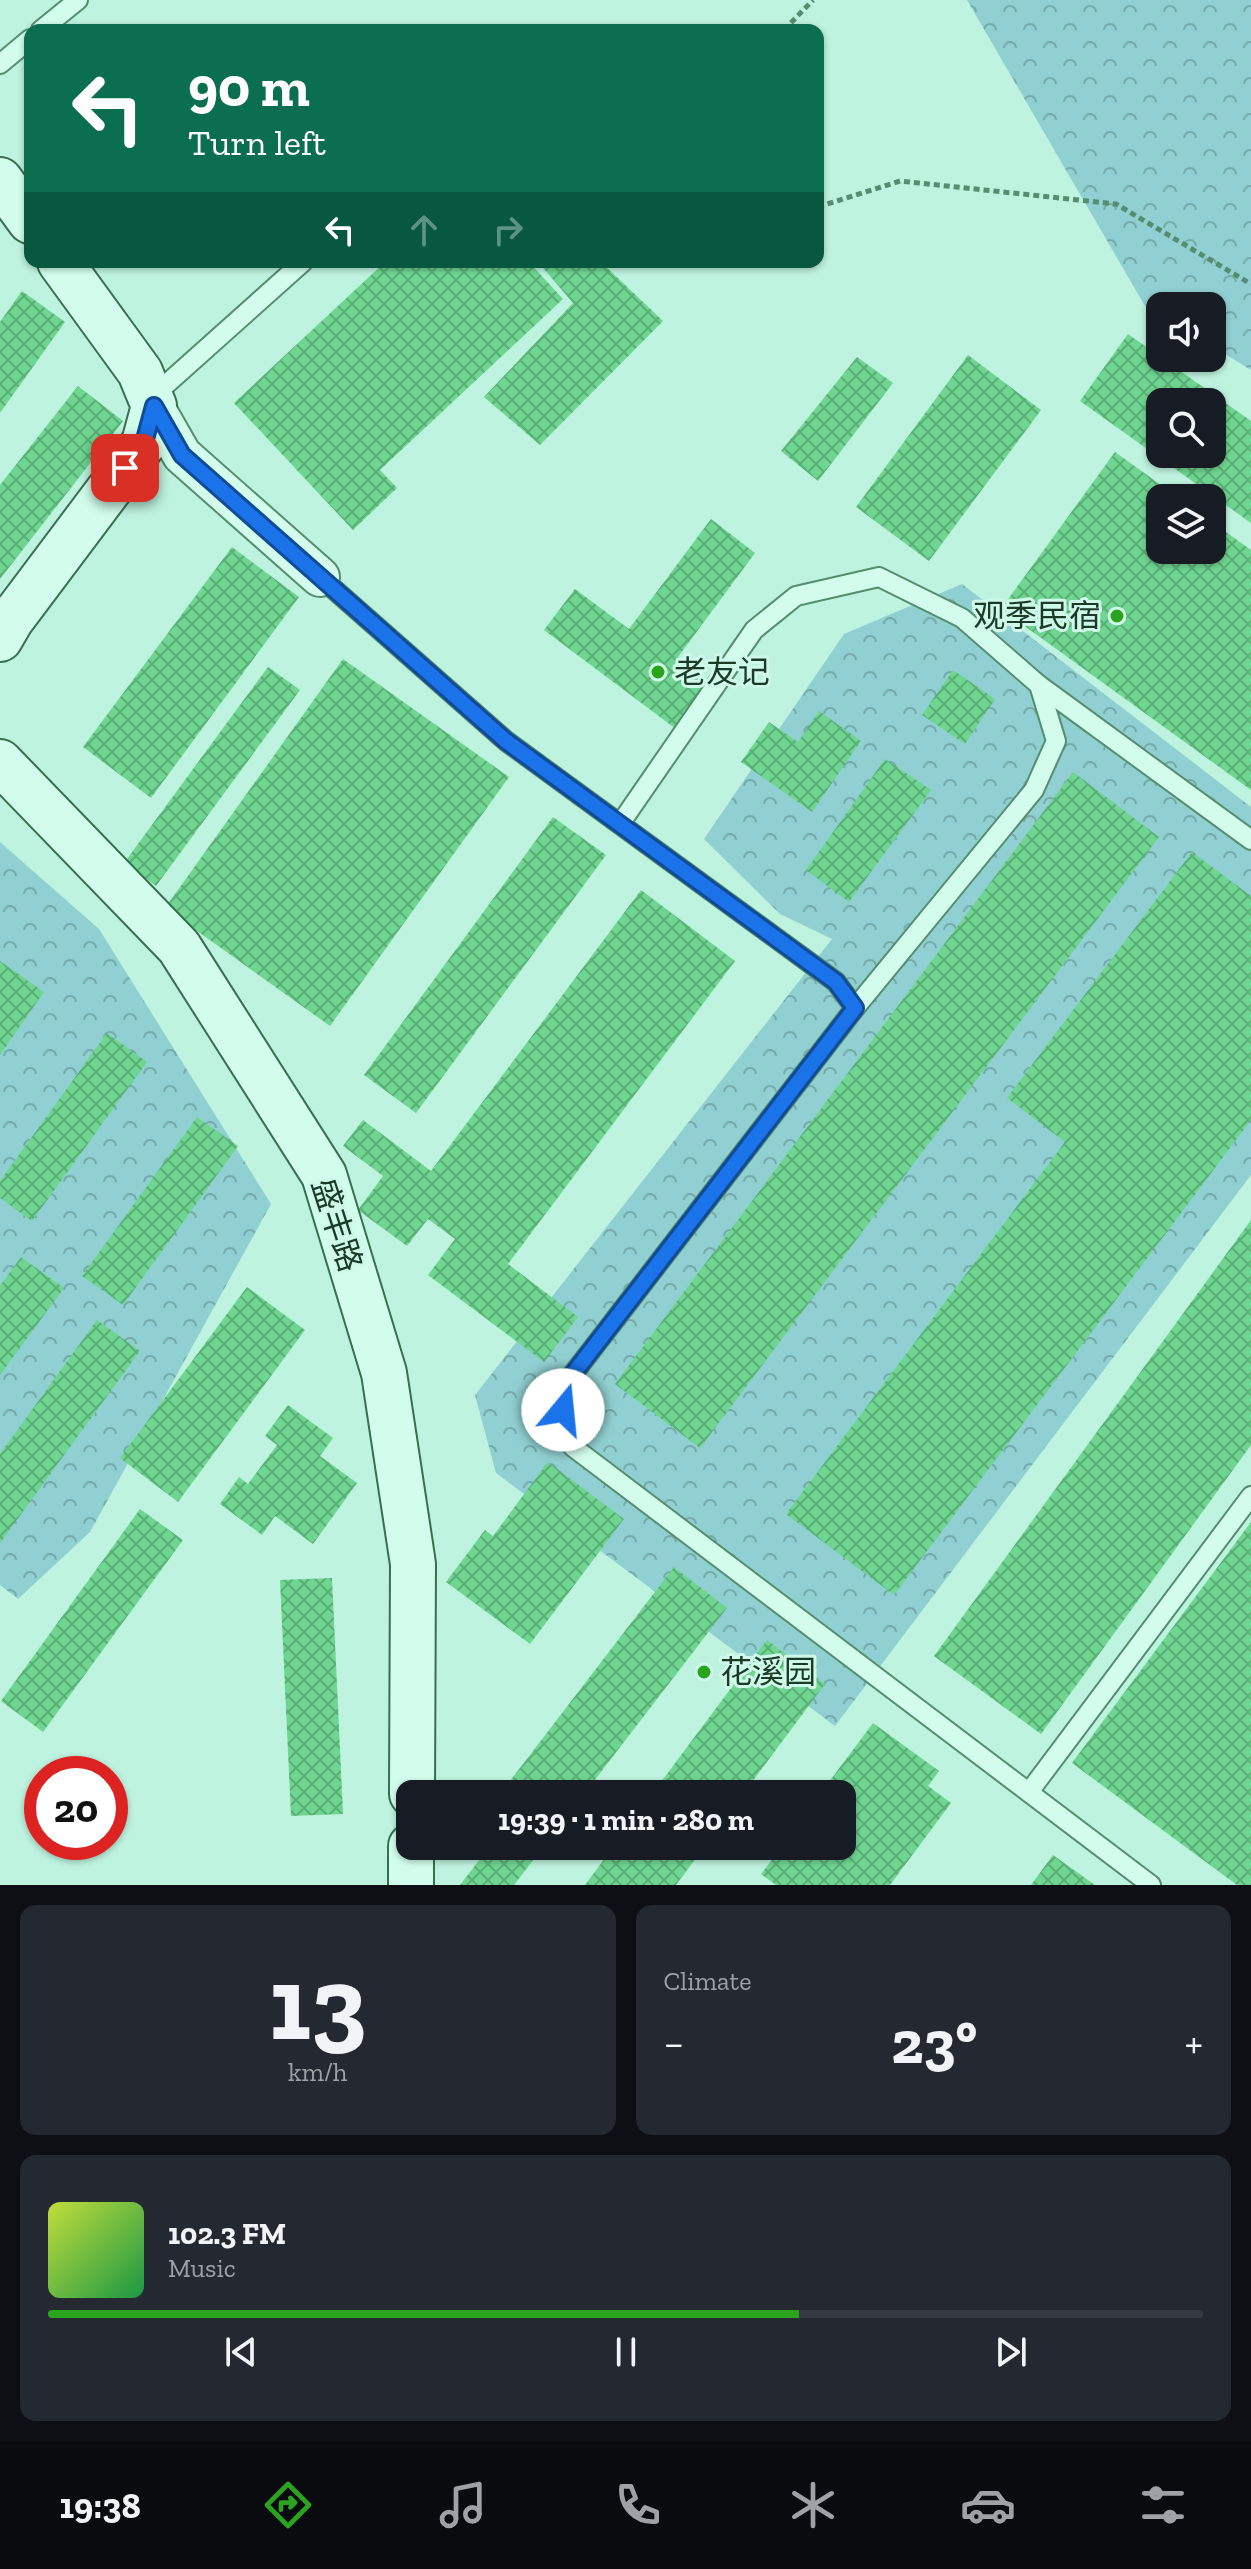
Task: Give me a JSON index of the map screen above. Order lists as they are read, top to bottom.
{
  "streets": {
    "street": ["盛丰路"]
  },
  "places": ["观季民宿", "老友记", "花溪园"],
  "page": {
    "turn": ["90 m", "Turn left"],
    "limit": "20",
    "trip": "19:39 · 1 min · 280 m",
    "tile": [
      ["13", "km/h"],
      "Climate"
    ],
    "heat": ["−", "23°", "+"],
    "song": ["102.3 FM", "Music"],
    "tabs": "19:38"
  }
}
